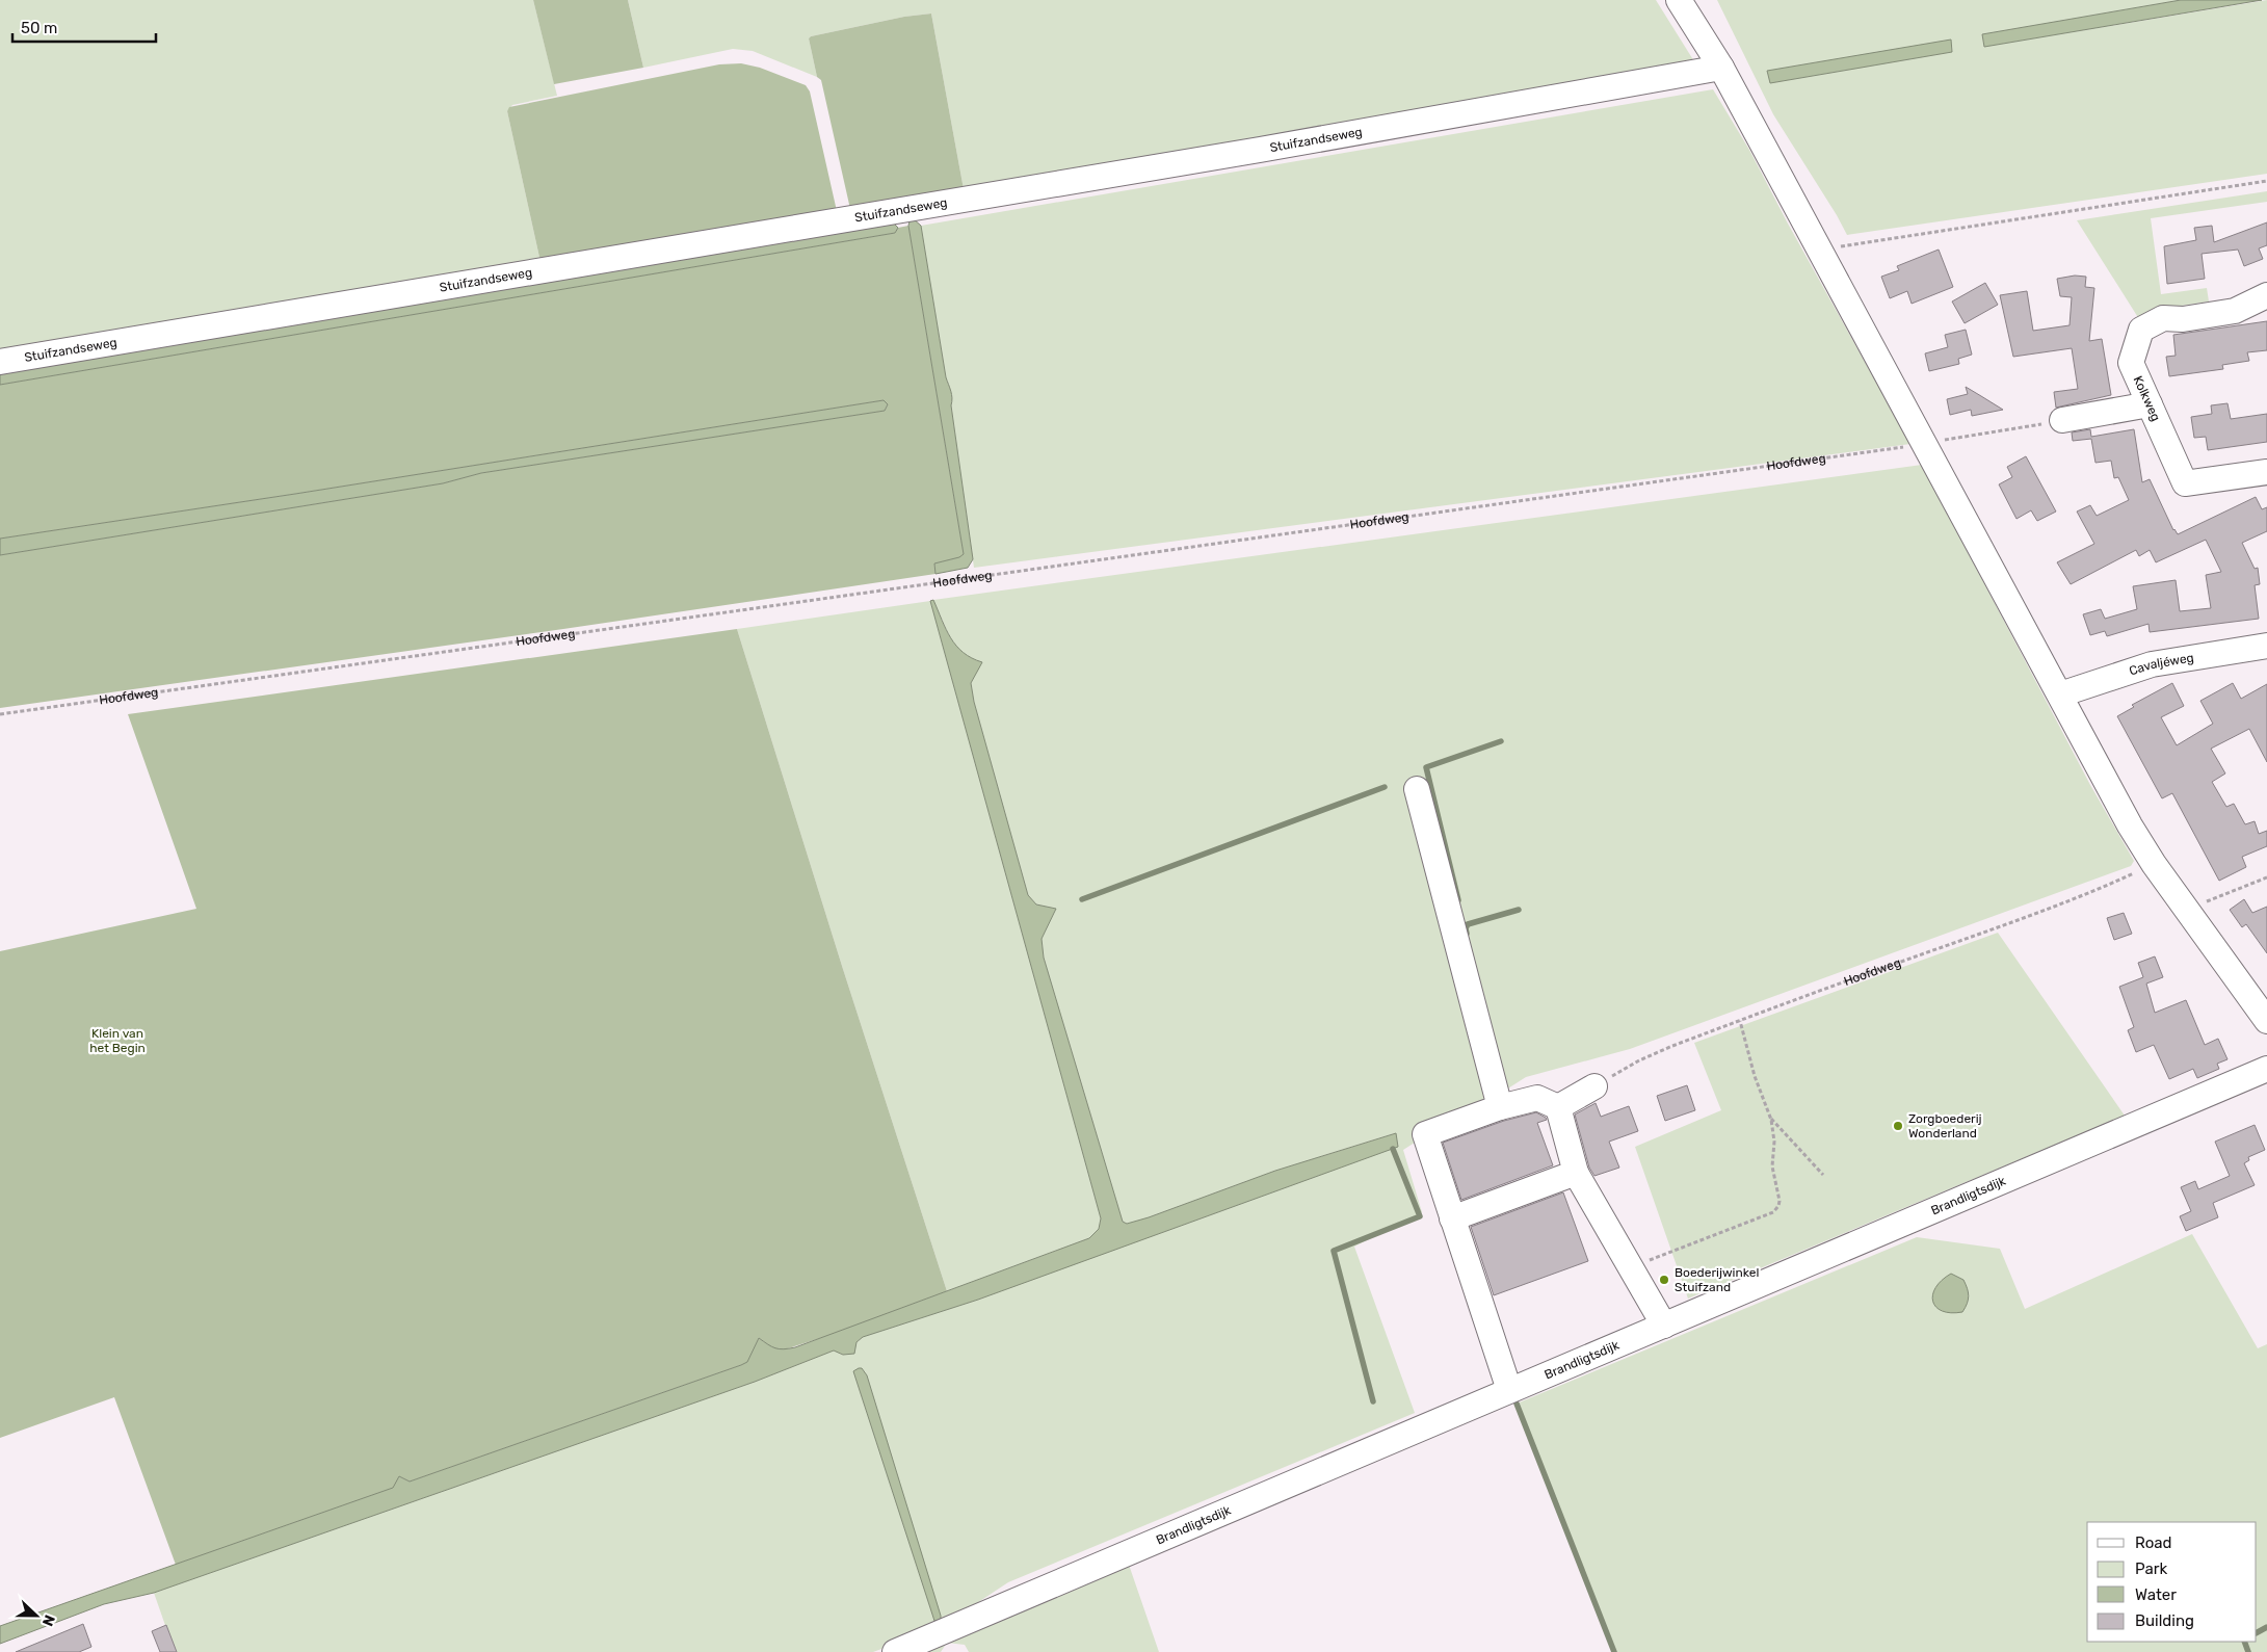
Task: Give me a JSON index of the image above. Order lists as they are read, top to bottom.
{
  "streets": {
    "street": [
      "Stuifzandseweg",
      "Kolkweg",
      "Cavaljéweg",
      "Brandligtsdijk"
    ],
    "path": ["Hoofdweg"]
  },
  "parks": ["Klein van het Begin"],
  "places": ["Zorgboederij Wonderland", "Boederijwinkel Stuifzand"],
  "legend": [
    "Road",
    "Park",
    "Water",
    "Building"
  ],
  "scale_bar": "50 m",
  "north": "right"
}
